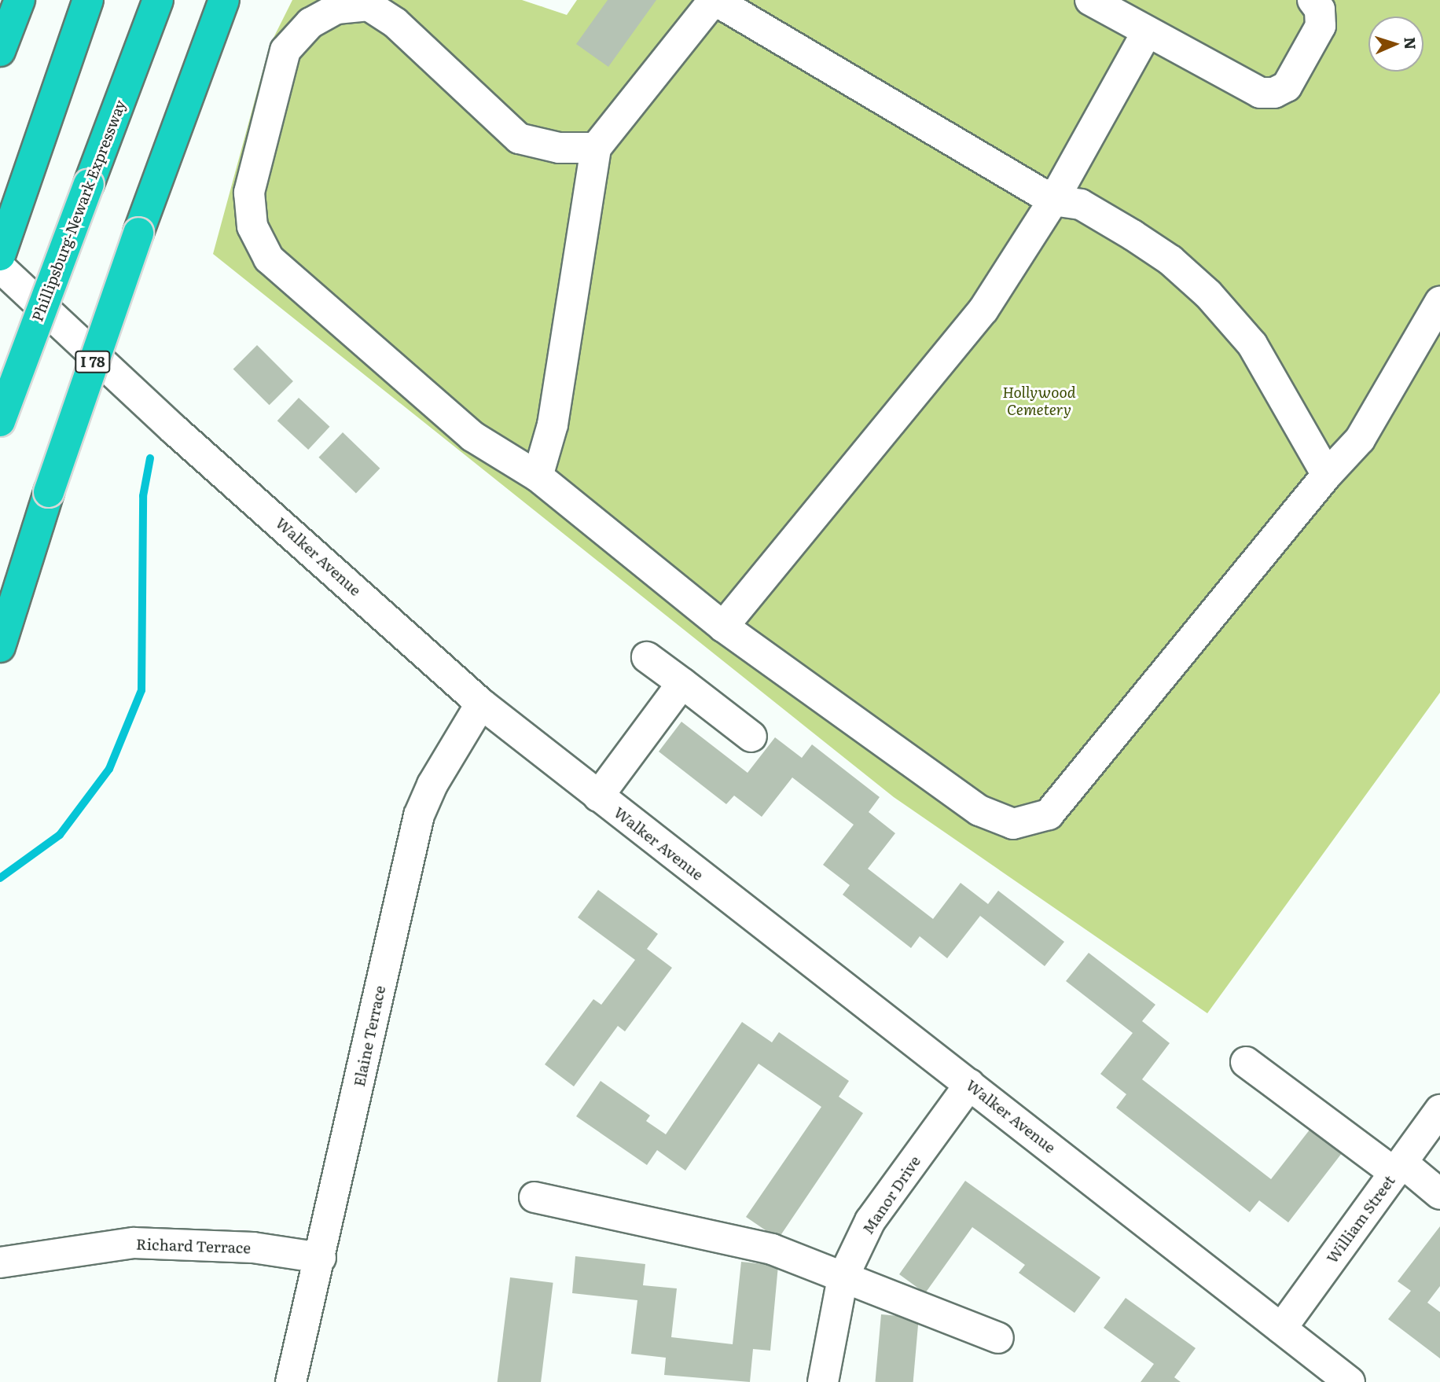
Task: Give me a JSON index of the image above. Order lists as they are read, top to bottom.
{
  "streets": {
    "highway": ["Phillipsburg-Newark Expressway", "I 78"],
    "street": [
      "Walker Avenue",
      "Elaine Terrace",
      "Manor Drive",
      "William Street",
      "Richard Terrace"
    ]
  },
  "crossings": [
    ["Walker Avenue", "Elaine Terrace"],
    ["Walker Avenue", "Manor Drive"],
    ["Walker Avenue", "William Street"],
    ["Elaine Terrace", "Richard Terrace"]
  ],
  "parks": ["Hollywood Cemetery"],
  "north": "right"
}
